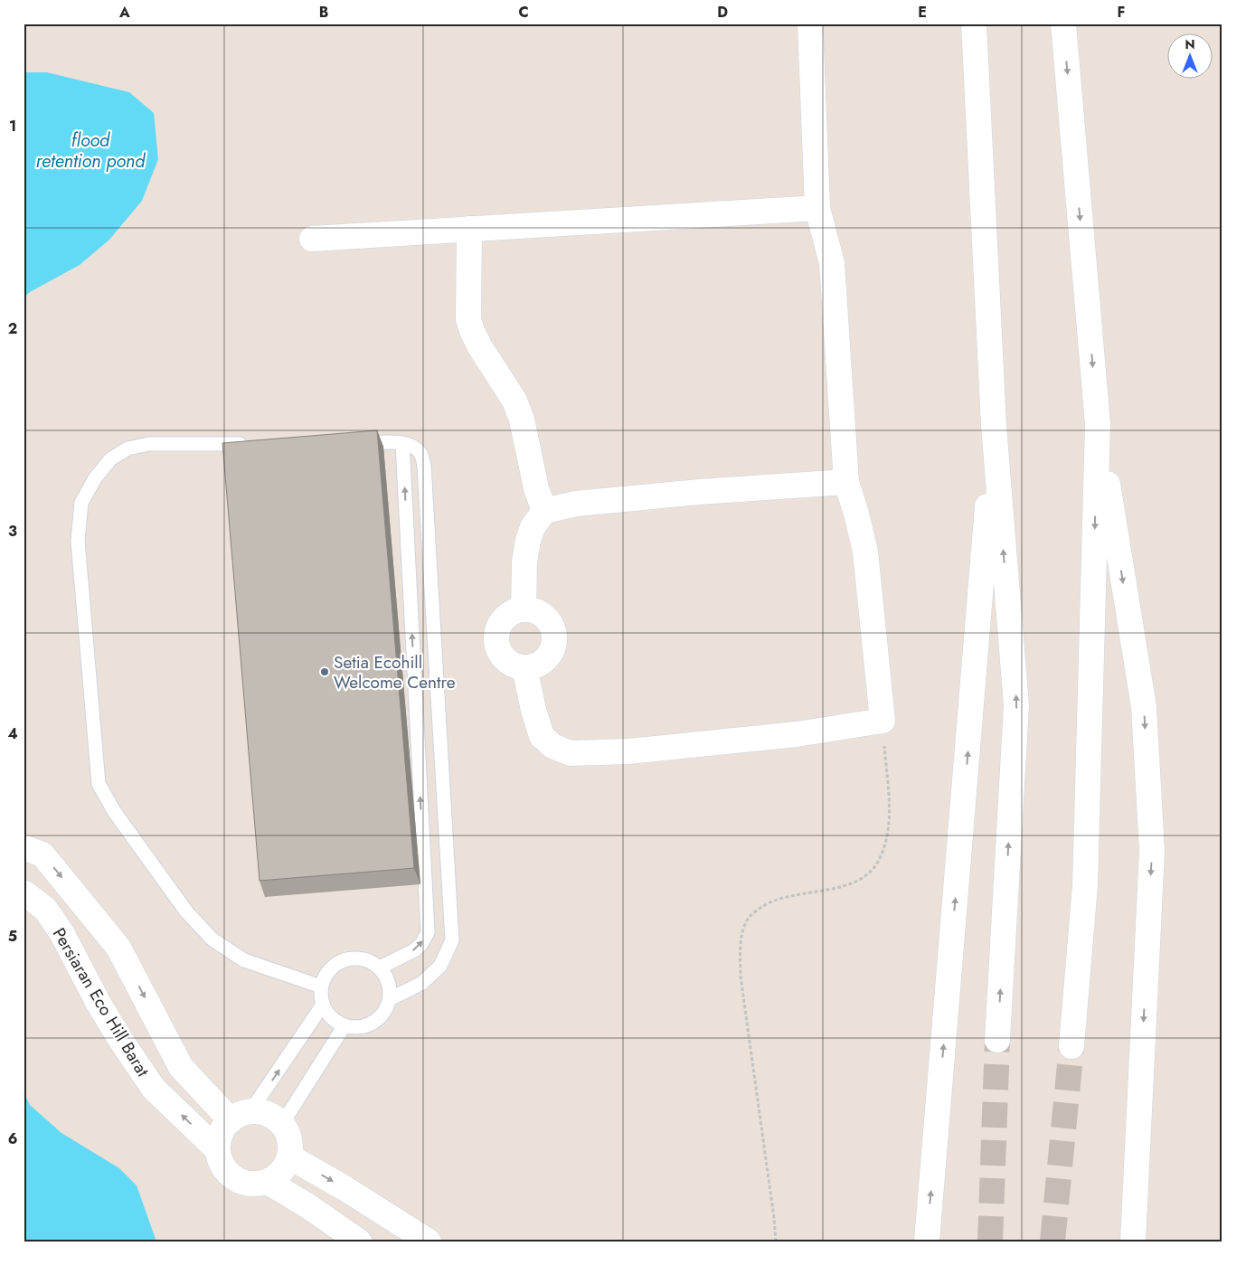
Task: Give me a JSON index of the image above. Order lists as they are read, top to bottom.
{
  "streets": {
    "street": ["Persiaran Eco Hill Barat"]
  },
  "water": ["flood retention pond"],
  "places": ["Setia Ecohill Welcome Centre"],
  "north": "top",
  "grid": {
    "columns": [
      "A",
      "B",
      "C",
      "D",
      "E",
      "F"
    ],
    "rows": [
      "1",
      "2",
      "3",
      "4",
      "5",
      "6"
    ]
  }
}
